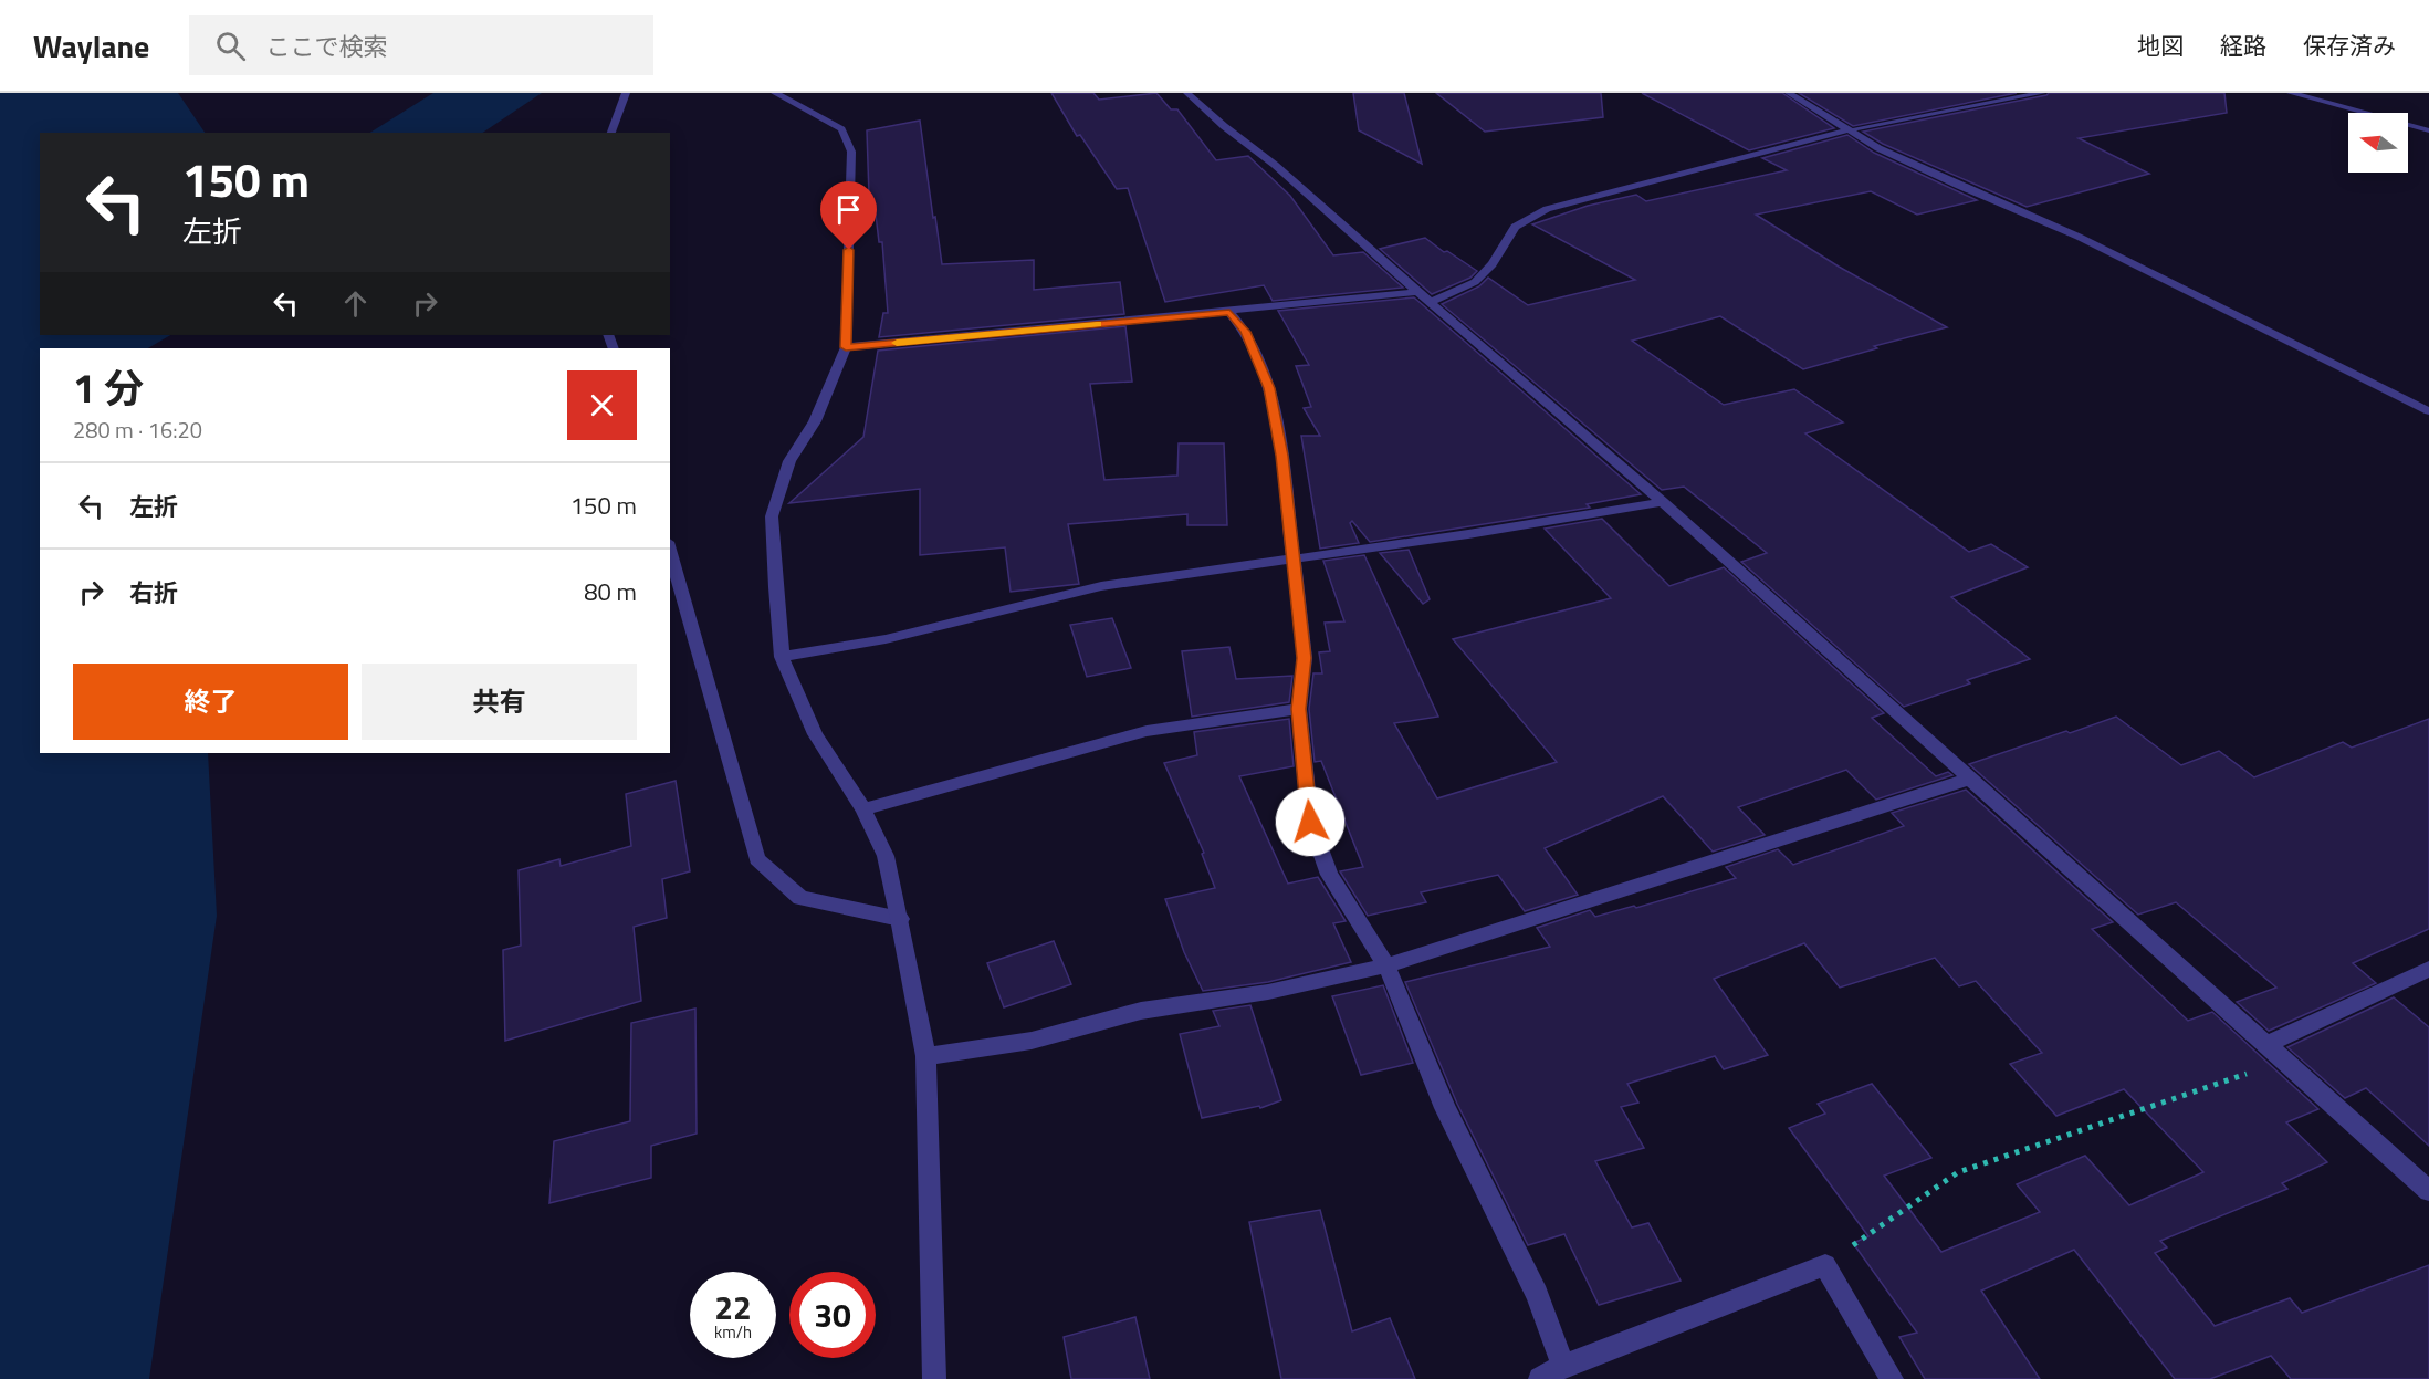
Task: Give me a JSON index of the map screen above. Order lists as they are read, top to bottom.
{
  "north": "left",
  "page": {
    "header": "Waylane",
    "search": "ここで検索",
    "nav": ["地図", "経路", "保存済み"],
    "turn": ["150 m", "左折"],
    "heading": ["1 分", "280 m · 16:20"],
    "list": [
      {
        "name": "左折",
        "value": "150 m"
      },
      {
        "name": "右折",
        "value": "80 m"
      }
    ],
    "buttons": ["終了", "共有"],
    "speed": "22 km/h",
    "limit": "30"
  }
}
